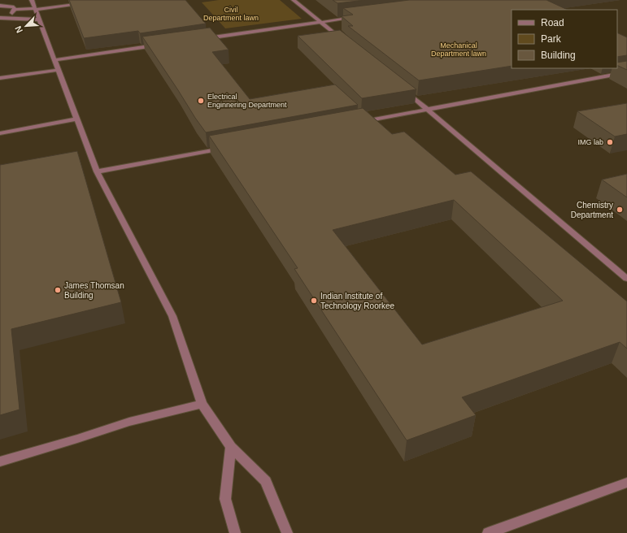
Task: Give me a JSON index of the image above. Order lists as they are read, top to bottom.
{
  "parks": ["Civil Department lawn", "Mechanical Department lawn"],
  "places": [
    "Electrical Enginnering Department",
    "IMG lab",
    "Chemistry Department",
    "James Thomsan Building",
    "Indian Institute of Technology Roorkee"
  ],
  "legend": ["Road", "Park", "Building"],
  "north": "bottom left"
}
